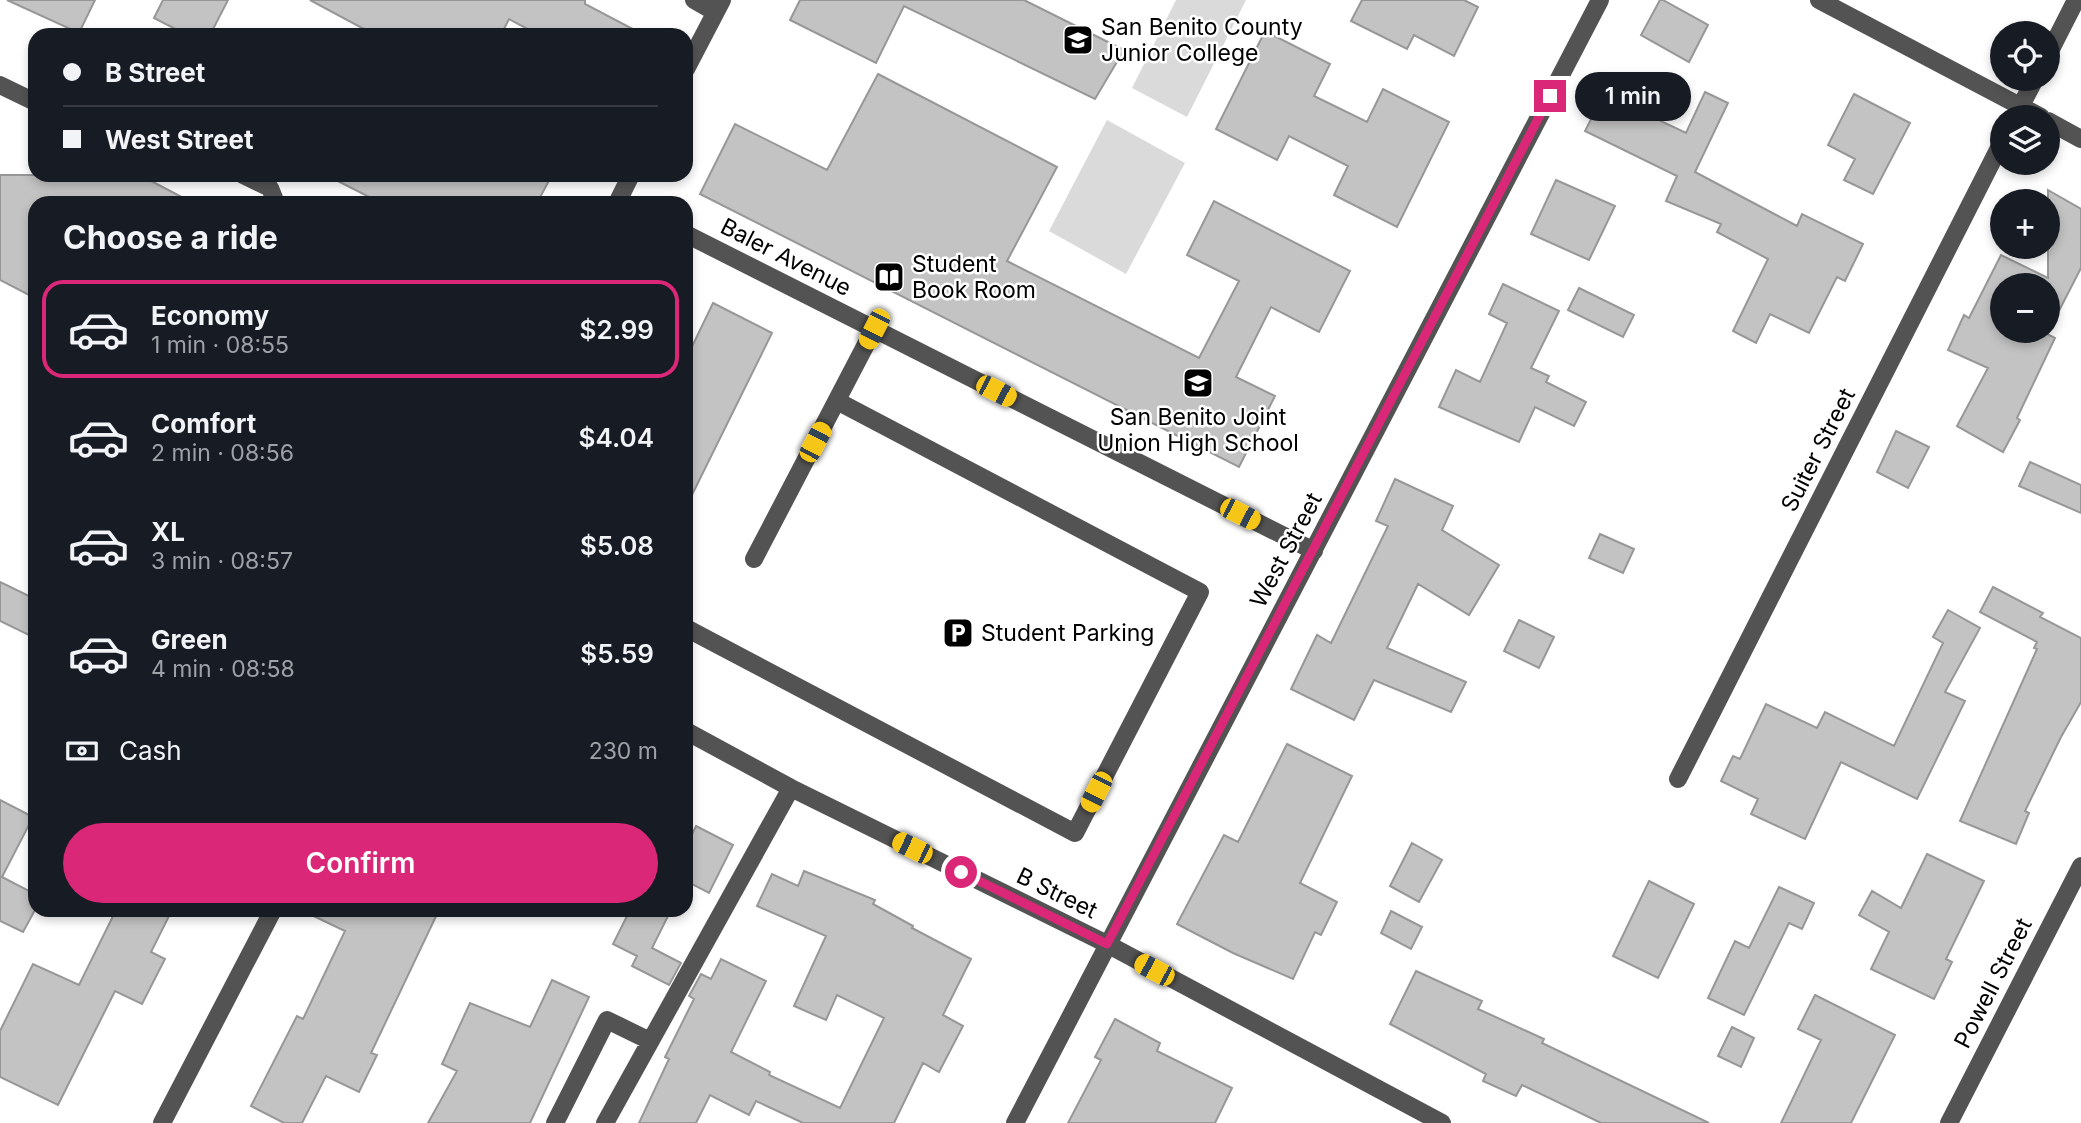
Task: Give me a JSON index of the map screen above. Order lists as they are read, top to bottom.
{
  "streets": {
    "street": [
      "Baler Avenue",
      "Suiter Street",
      "West Street",
      "B Street",
      "Powell Street"
    ]
  },
  "crossings": [
    ["Baler Avenue", "West Street"],
    ["West Street", "B Street"]
  ],
  "places": {
    "school or university": ["San Benito County Junior College", "San Benito Joint Union High School"],
    "library": ["Student Book Room"],
    "parking": ["Student Parking"]
  },
  "page": {
    "map_buttons": ["+", "−"],
    "banner": ["B Street", "West Street"],
    "bubble": "1 min",
    "heading": "Choose a ride",
    "list": [
      {
        "name": "Economy",
        "note": "1 min · 08:55",
        "value": "$2.99"
      },
      {
        "name": "Comfort",
        "note": "2 min · 08:56",
        "value": "$4.04"
      },
      {
        "name": "XL",
        "note": "3 min · 08:57",
        "value": "$5.08"
      },
      {
        "name": "Green",
        "note": "4 min · 08:58",
        "value": "$5.59"
      }
    ],
    "pay": ["Cash", "230 m"],
    "buttons": "Confirm"
  }
}
